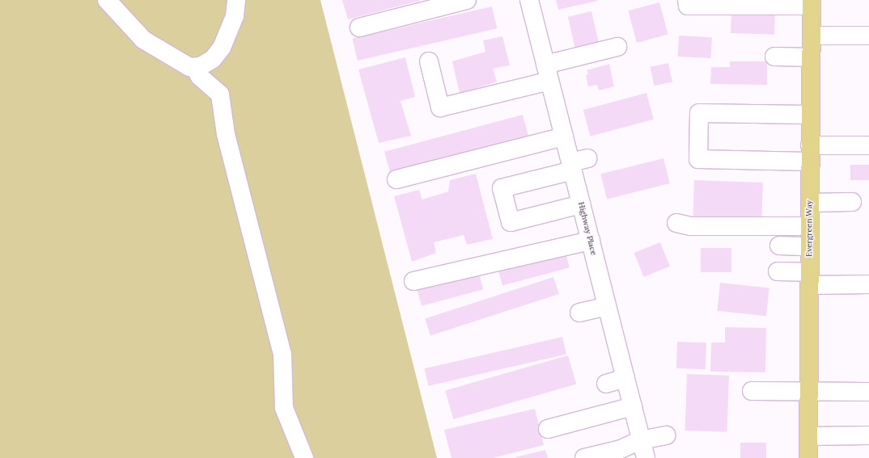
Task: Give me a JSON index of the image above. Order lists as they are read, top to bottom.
{
  "streets": {
    "main road": ["Evergreen Way"],
    "street": ["Highway Place"]
  }
}
